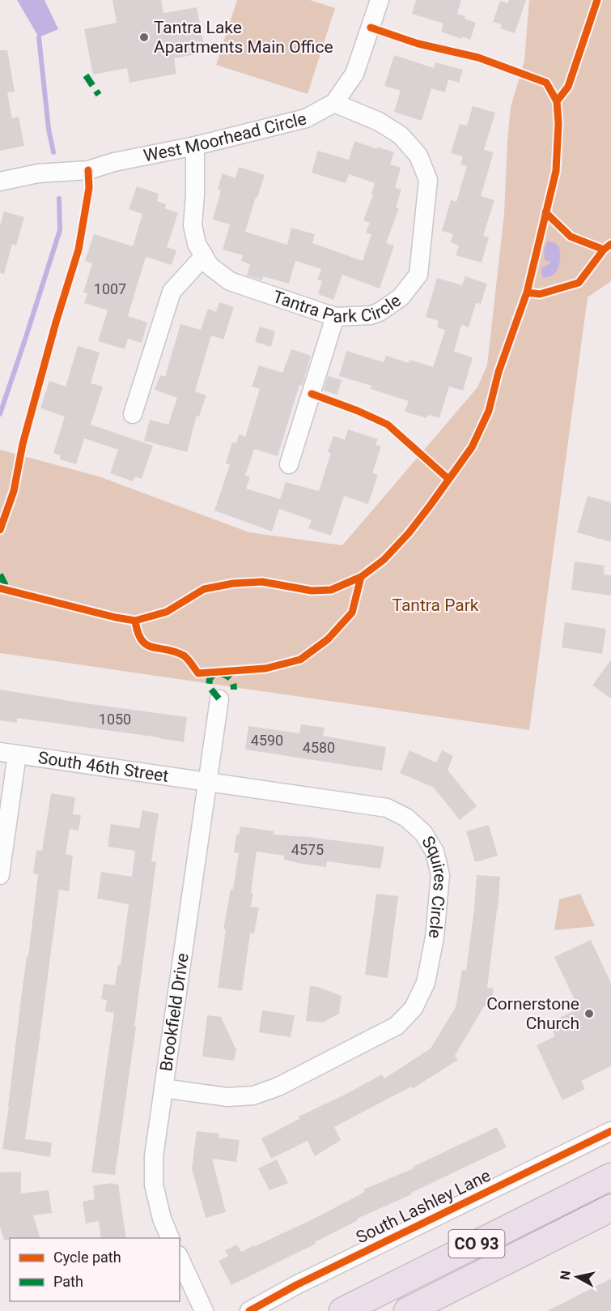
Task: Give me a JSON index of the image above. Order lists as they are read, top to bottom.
{
  "streets": {
    "highway": ["CO 93"],
    "street": [
      "West Moorhead Circle",
      "Tantra Park Circle",
      "South 46th Street",
      "Squires Circle",
      "Brookfield Drive",
      "South Lashley Lane"
    ]
  },
  "crossings": [
    ["West Moorhead Circle", "Tantra Park Circle"],
    ["South 46th Street", "Squires Circle"],
    ["South 46th Street", "Brookfield Drive"],
    ["Squires Circle", "Brookfield Drive"]
  ],
  "parks": ["Tantra Park"],
  "places": ["Tantra Lake Apartments Main Office", "Cornerstone Church"],
  "house_numbers": [
    "1007",
    "1050",
    "4590",
    "4580",
    "4575"
  ],
  "legend": ["Cycle path", "Path"],
  "north": "left"
}
